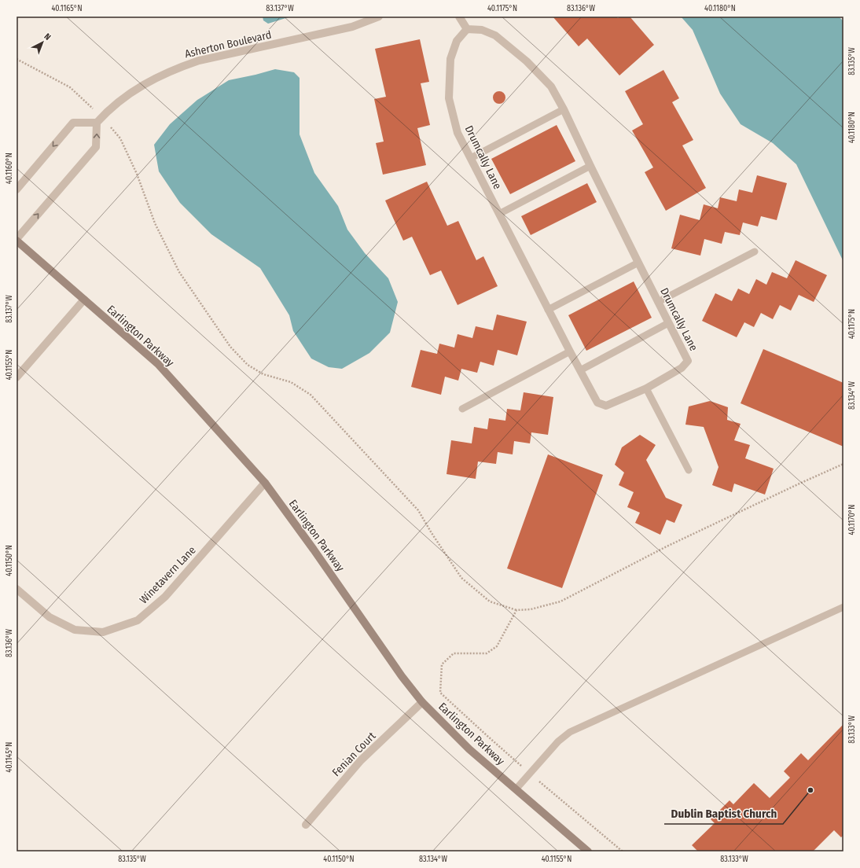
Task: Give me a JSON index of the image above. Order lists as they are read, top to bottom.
{
  "streets": {
    "street": [
      "Asherton Boulevard",
      "Drumcally Lane",
      "Earlington Parkway",
      "Winetavern Lane",
      "Fenian Court"
    ]
  },
  "crossings": [
    ["Earlington Parkway", "Winetavern Lane"],
    ["Earlington Parkway", "Fenian Court"]
  ],
  "places": ["Dublin Baptist Church"],
  "north": "top right",
  "coordinates": [
    "40.1165°N",
    "83.137°W",
    "40.1175°N",
    "83.136°W",
    "40.1180°N",
    "83.135°W",
    "40.1160°N",
    "40.1155°N",
    "83.134°W",
    "40.1170°N",
    "40.1150°N",
    "83.133°W",
    "40.1145°N"
  ]
}
